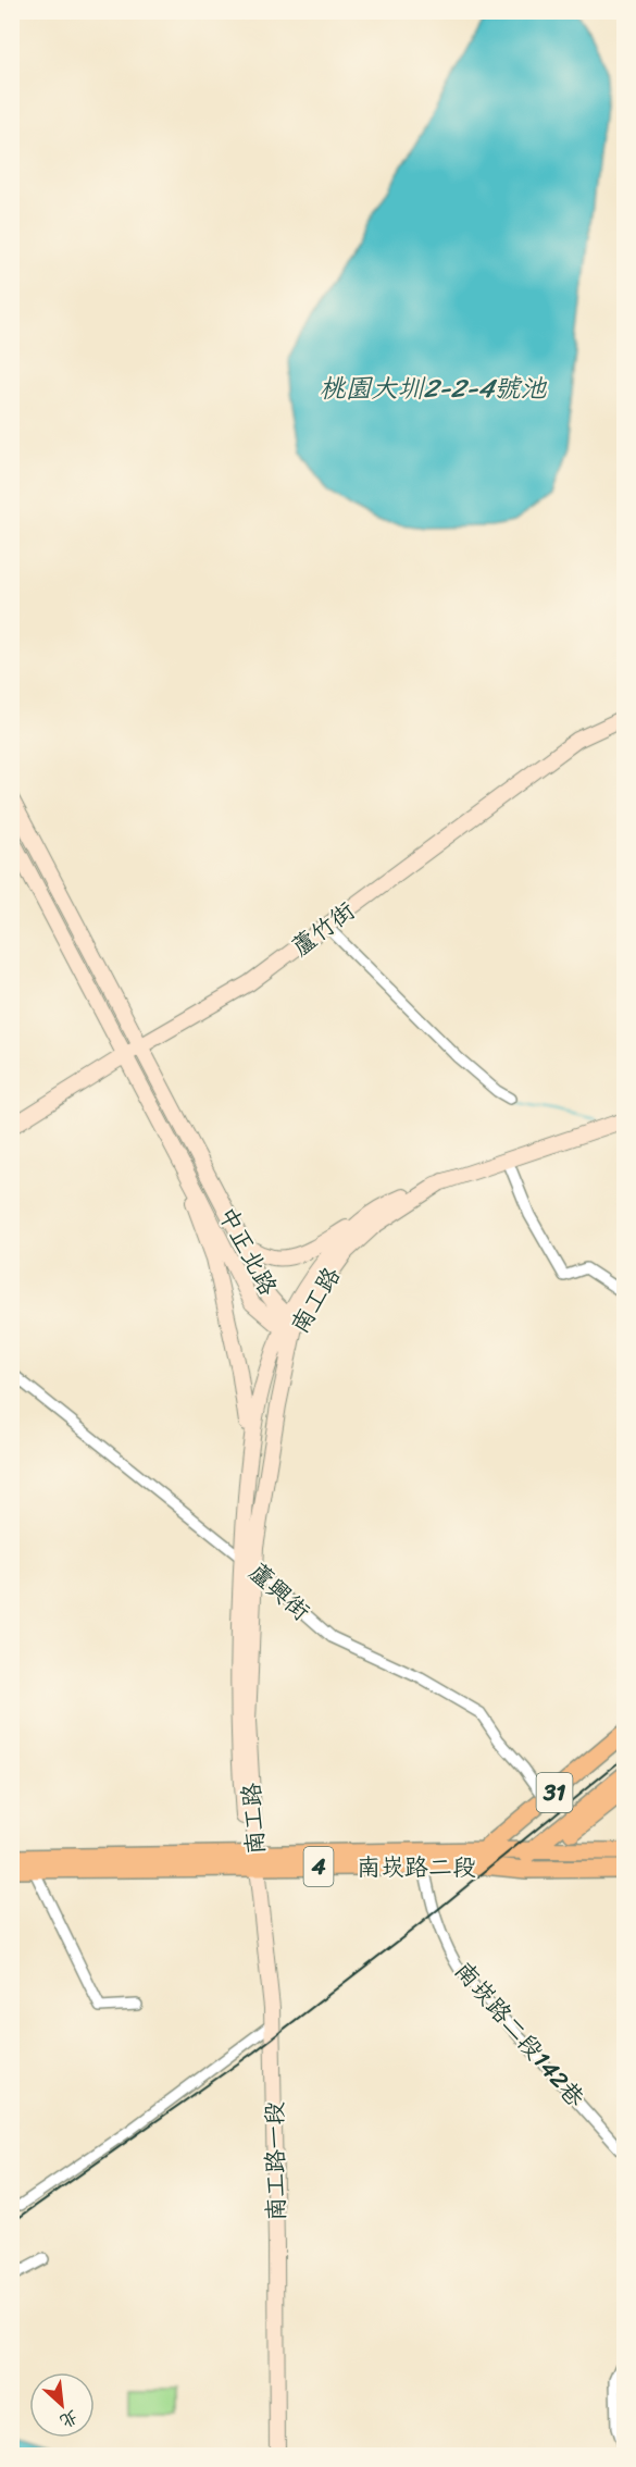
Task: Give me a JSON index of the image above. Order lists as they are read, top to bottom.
{
  "streets": {
    "main road": ["31", "4", "南崁路二段"],
    "street": [
      "蘆竹街",
      "中正北路",
      "南工路",
      "蘆興街",
      "南崁路二段142巷",
      "南工路一段"
    ]
  },
  "crossings": [
    ["蘆竹街", "中正北路"],
    ["中正北路", "南工路"],
    ["南工路", "蘆興街"],
    ["南工路", "南崁路二段"],
    ["南工路", "南工路一段"],
    ["蘆興街", "31"],
    ["31", "南崁路二段"],
    ["南崁路二段", "南崁路二段142巷"],
    ["南崁路二段", "南工路一段"]
  ],
  "water": ["桃園大圳2-2-4號池"],
  "north": "bottom right"
}
